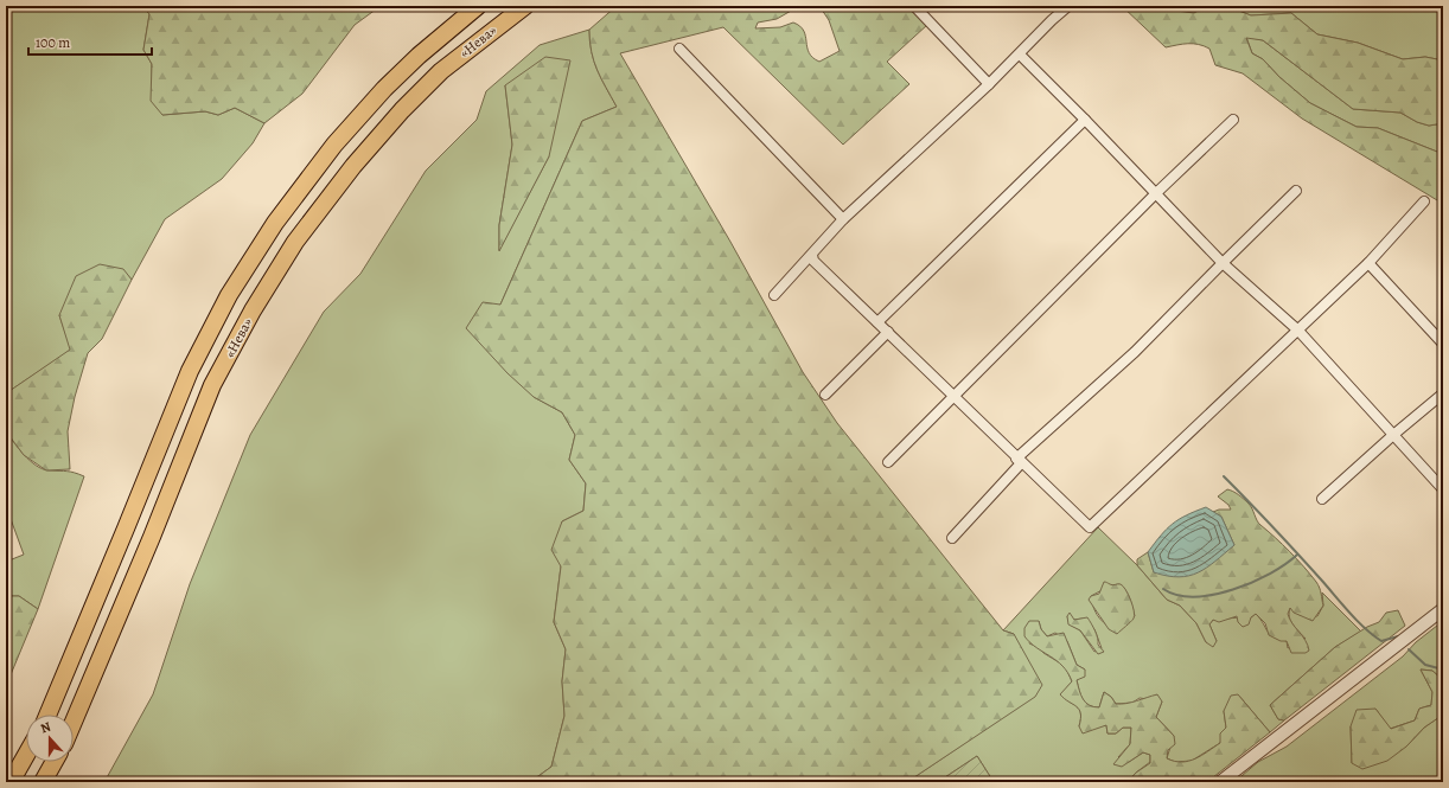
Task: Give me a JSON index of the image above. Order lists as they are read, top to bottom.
{
  "streets": {
    "highway": ["«Нева»"]
  },
  "scale_bar": "100 m",
  "north": "top"
}
